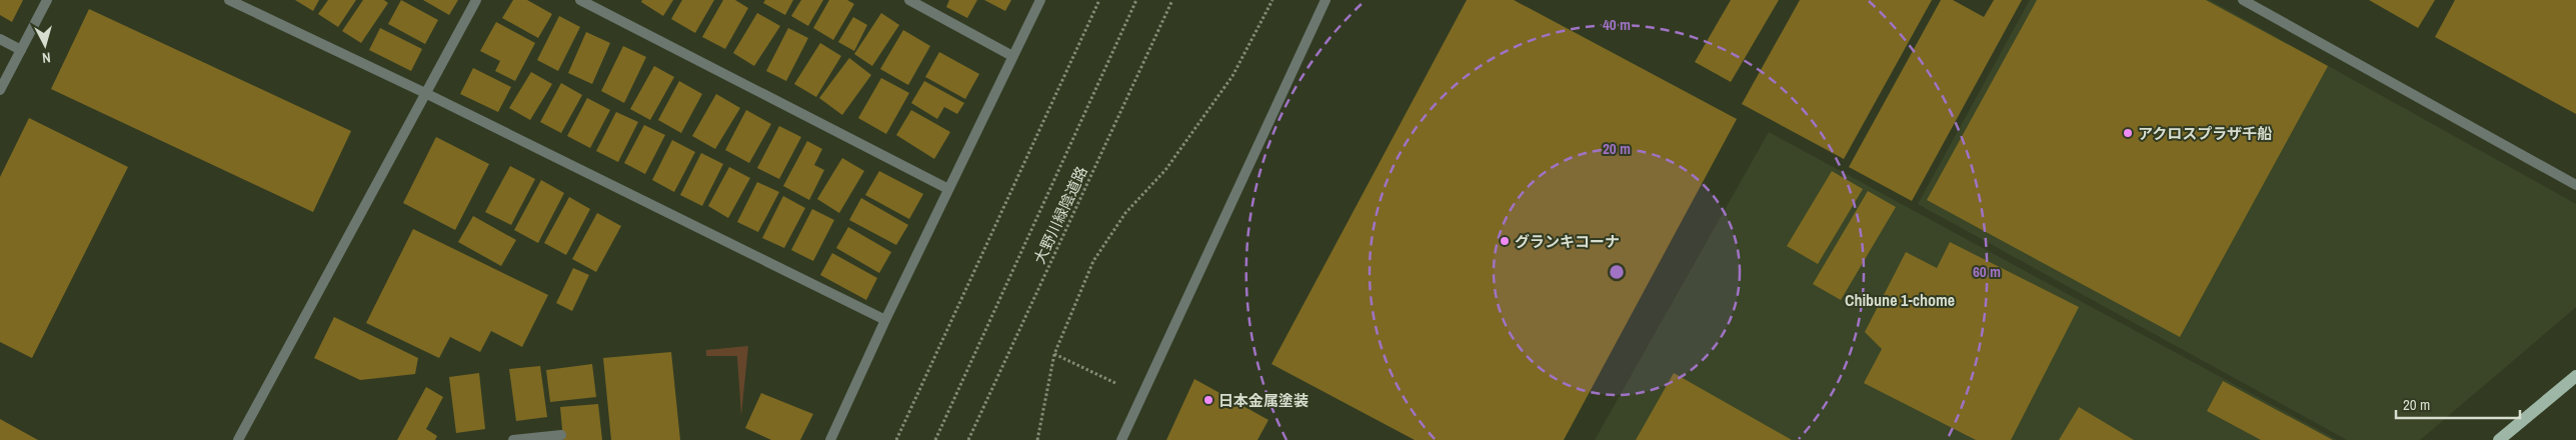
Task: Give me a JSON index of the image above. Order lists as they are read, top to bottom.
{
  "streets": {
    "path": ["大野川緑陰道路"]
  },
  "districts": ["Chibune 1-chome"],
  "places": ["アクロスプラザ千船", "グランキコーナ", "日本金属塗装"],
  "scale_bar": "20 m",
  "north": "bottom",
  "rings": ["40 m", "20 m", "60 m"]
}
